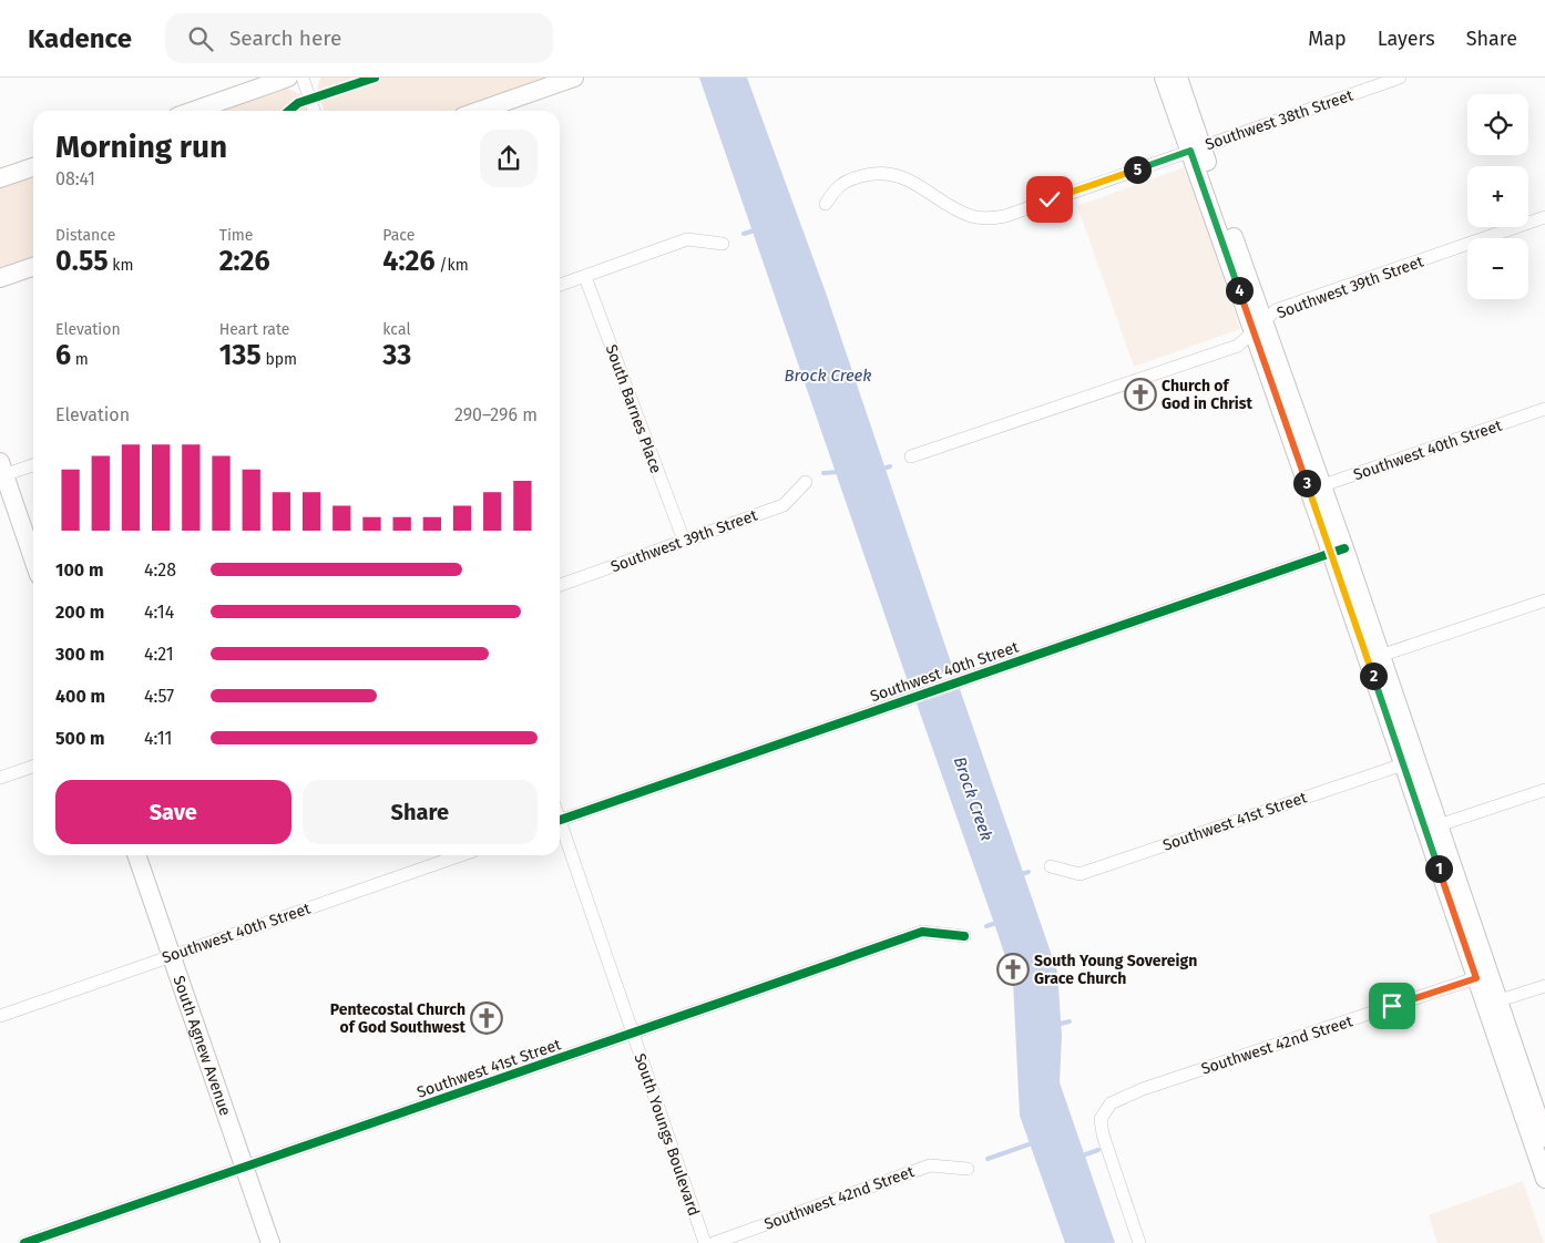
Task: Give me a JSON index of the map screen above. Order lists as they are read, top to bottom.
{
  "streets": {
    "main road": ["South Agnew Avenue"],
    "street": [
      "Southwest 38th Street",
      "Southwest 39th Street",
      "South Barnes Place",
      "Southwest 40th Street",
      "Southwest 41st Street",
      "Southwest 42nd Street",
      "South Youngs Boulevard"
    ]
  },
  "crossings": [
    ["Southwest 39th Street", "South Barnes Place"],
    ["Southwest 40th Street", "South Agnew Avenue"],
    ["Southwest 41st Street", "South Agnew Avenue"],
    ["Southwest 41st Street", "South Youngs Boulevard"]
  ],
  "water": ["Brock Creek"],
  "places": {
    "church": ["Church of God in Christ", "South Young Sovereign Grace Church", "Pentecostal Church of God Southwest"]
  },
  "page": {
    "header": "Kadence",
    "search": "Search here",
    "nav": ["Map", "Layers", "Share"],
    "map_buttons": ["+", "−"],
    "heading": ["Morning run", "08:41"],
    "pins": [
      "5",
      "4",
      "3",
      "2",
      "1"
    ],
    "stats": [
      ["Distance", "0.55 km"],
      ["Time", "2:26"],
      ["Pace", "4:26 /km"],
      ["Elevation", "6 m"],
      ["Heart rate", "135 bpm"],
      ["kcal", "33"]
    ],
    "chart": ["Elevation", "290–296 m"],
    "list": [
      {
        "name": "100 m",
        "note": "4:28"
      },
      {
        "name": "200 m",
        "note": "4:14"
      },
      {
        "name": "300 m",
        "note": "4:21"
      },
      {
        "name": "400 m",
        "note": "4:57"
      },
      {
        "name": "500 m",
        "note": "4:11"
      }
    ],
    "buttons": ["Save", "Share"]
  }
}
